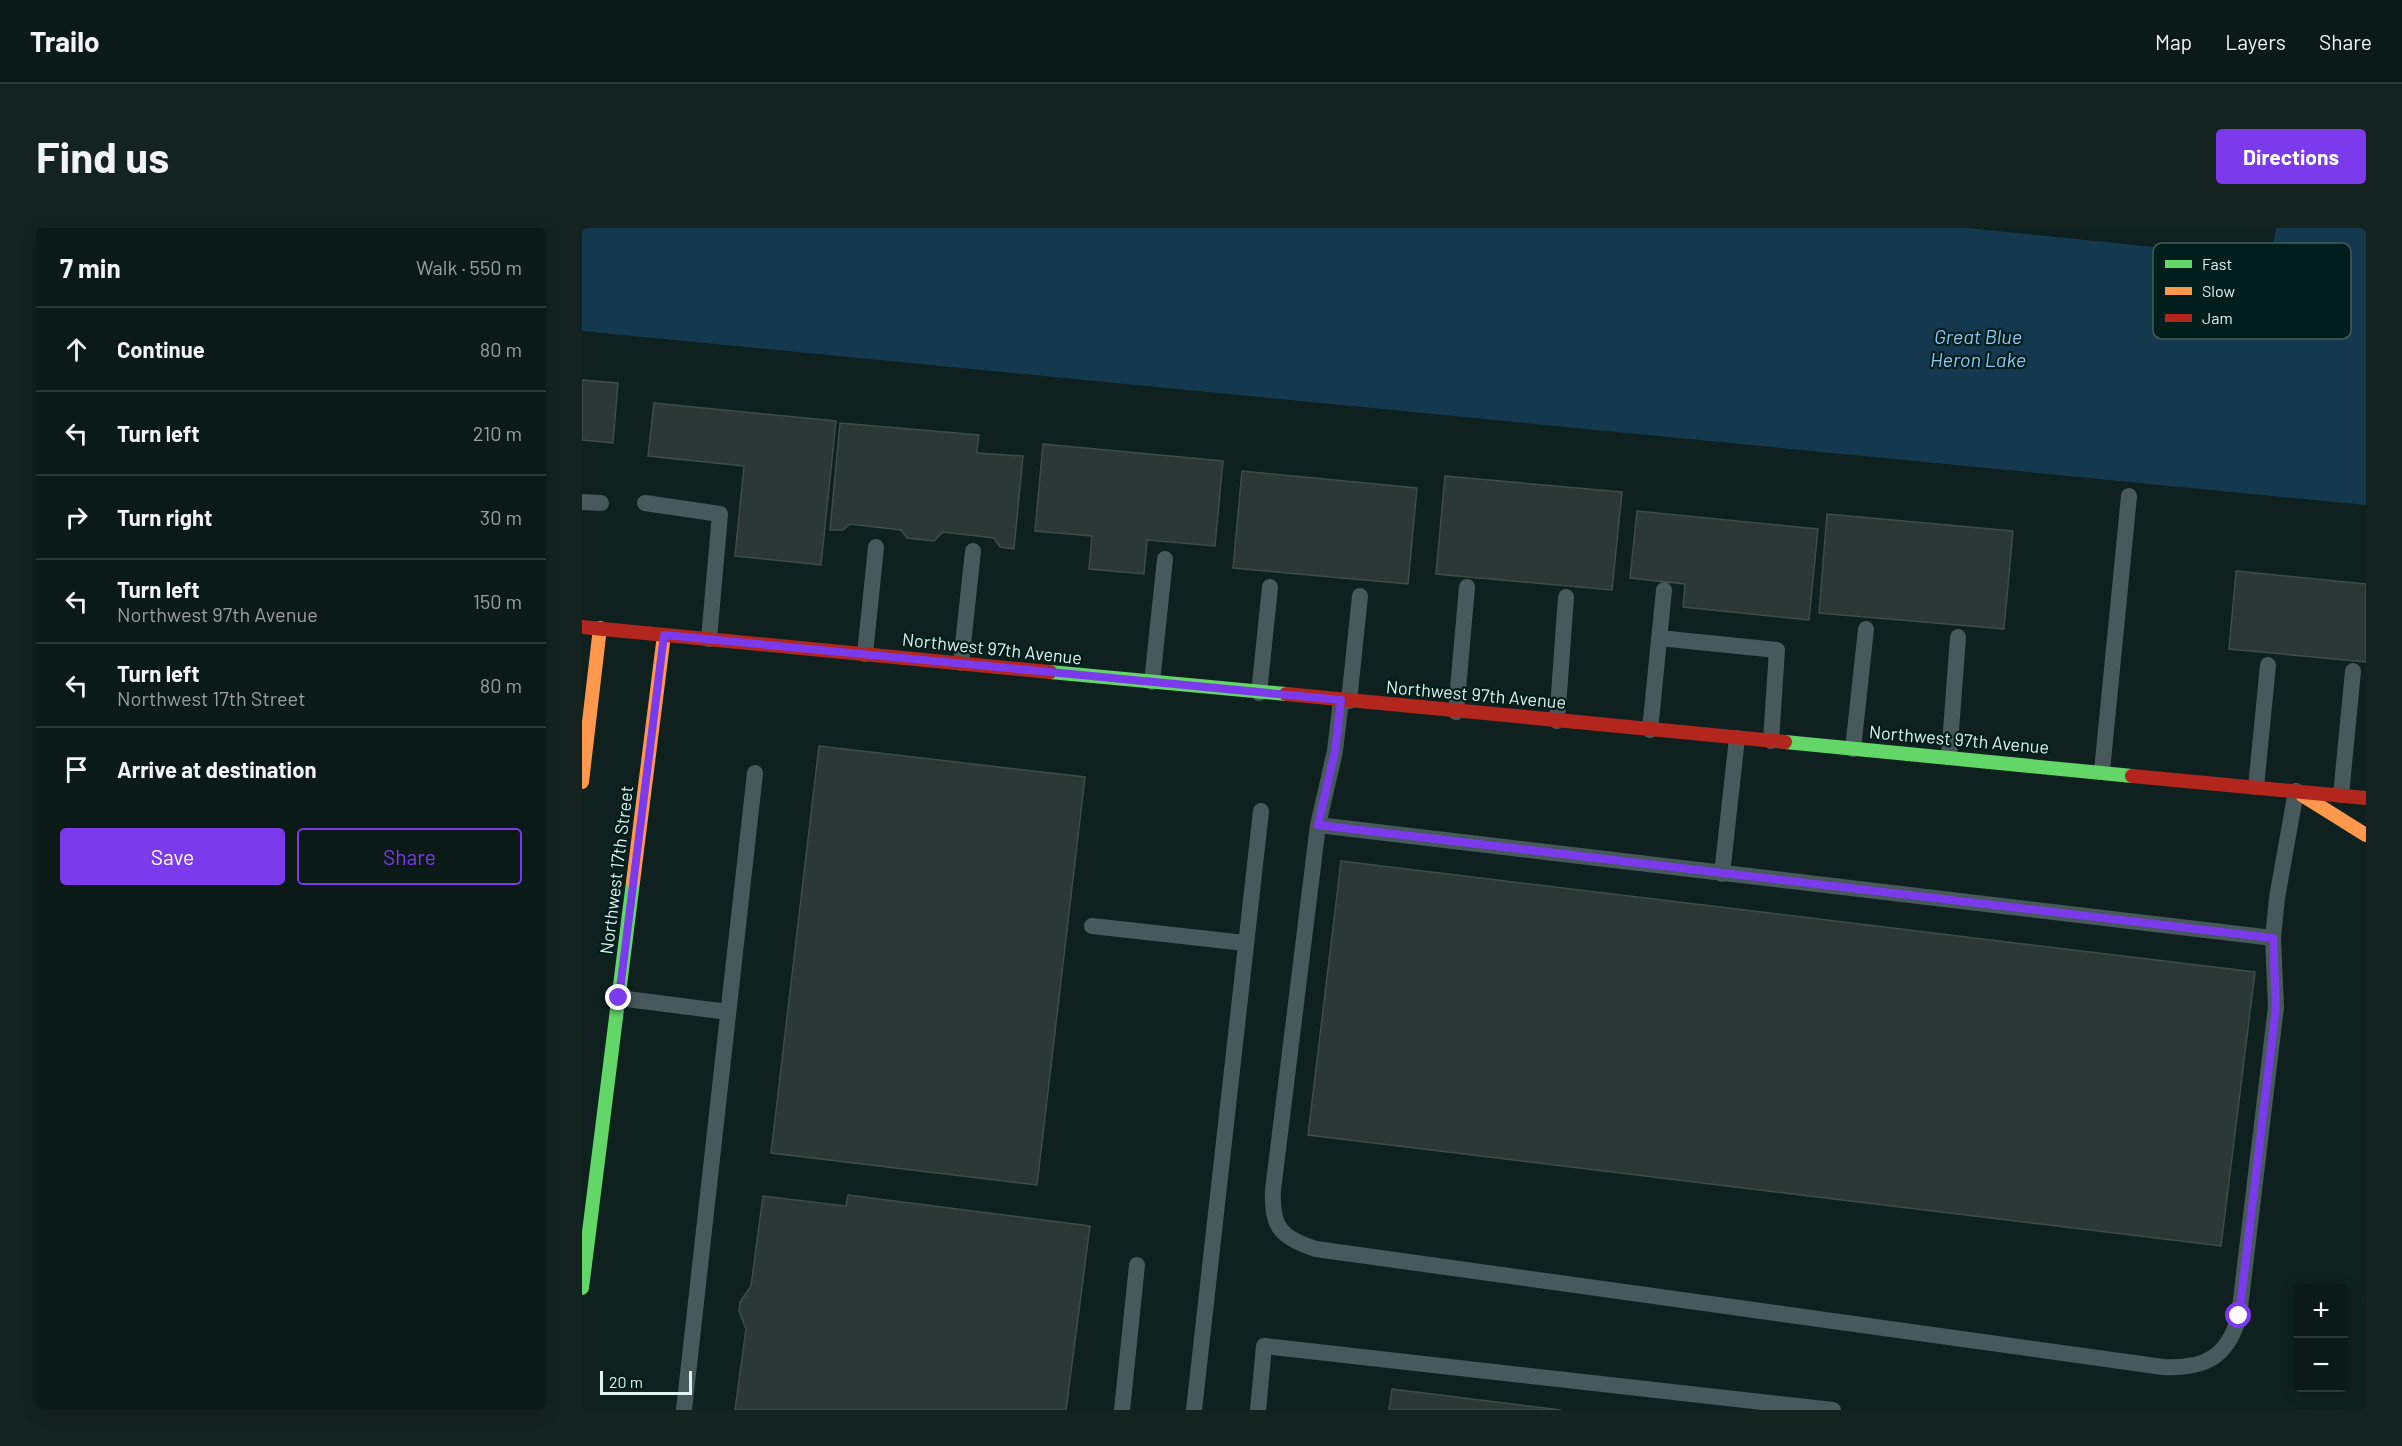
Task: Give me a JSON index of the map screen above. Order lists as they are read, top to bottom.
{
  "streets": {
    "street": ["Northwest 97th Avenue", "Northwest 17th Street"]
  },
  "crossings": [
    ["Northwest 97th Avenue", "Northwest 17th Street"]
  ],
  "water": ["Great Blue Heron Lake"],
  "legend": ["Fast", "Slow", "Jam"],
  "scale_bar": "20 m",
  "page": {
    "header": "Trailo",
    "nav": ["Map", "Layers", "Share"],
    "buttons": [
      "Directions",
      ["Save", "Share"]
    ],
    "title": "Find us",
    "heading": ["7 min", "Walk · 550 m"],
    "list": [
      ["Continue", "80 m"],
      ["Turn left", "210 m"],
      ["Turn right", "30 m"],
      ["Turn left", "Northwest 97th Avenue", "150 m"],
      ["Turn left", "Northwest 17th Street", "80 m"],
      "Arrive at destination"
    ],
    "map_buttons": ["+", "−"],
    "scale": "20 m"
  }
}
